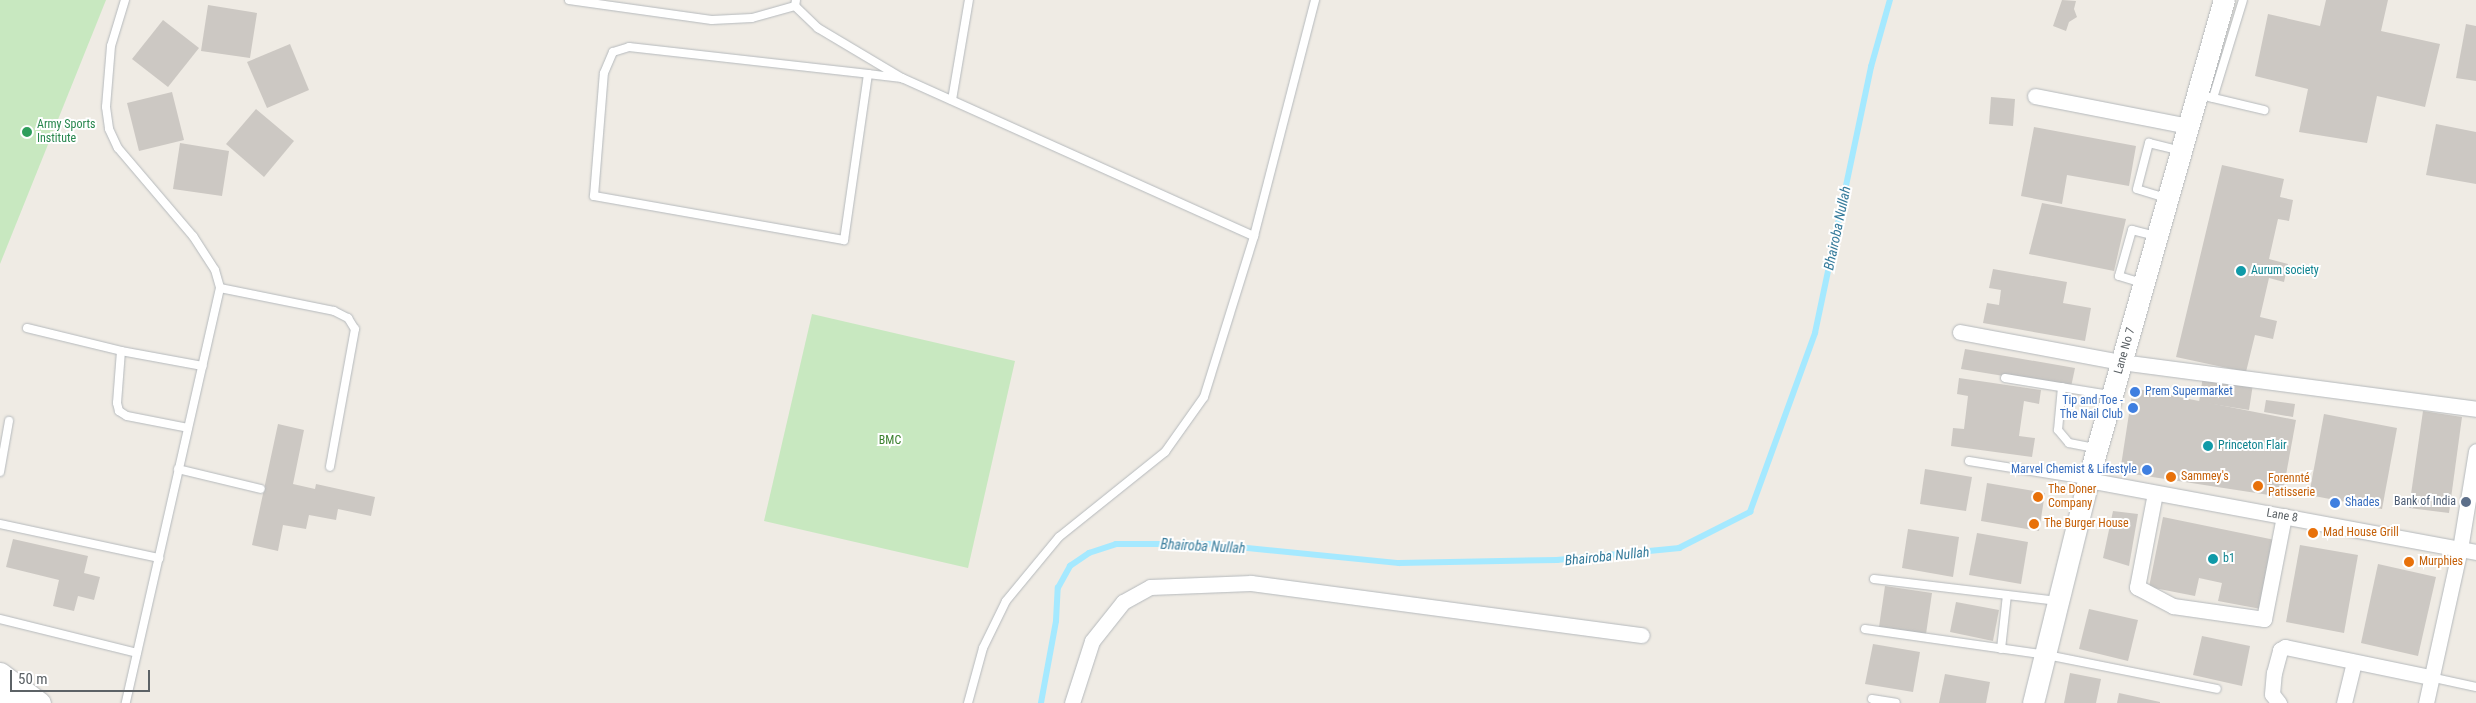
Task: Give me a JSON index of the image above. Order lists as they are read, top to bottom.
{
  "streets": {
    "main road": ["Lane No 7"],
    "street": ["Lane 8"]
  },
  "crossings": [
    ["Lane No 7", "Lane 8"]
  ],
  "water": ["Bhairoba Nullah"],
  "parks": ["BMC"],
  "places": [
    "Army Sports Institute",
    "Aurum society",
    "Prem Supermarket",
    "Tip and Toe - The Nail Club",
    "Princeton Flair",
    "Marvel Chemist & Lifestyle",
    "Sammey's",
    "Forennté Patisserie",
    "The Doner Company",
    "Bank of India",
    "Shades",
    "The Burger House",
    "Mad House Grill",
    "b1",
    "Murphies"
  ],
  "scale_bar": "50 m"
}
